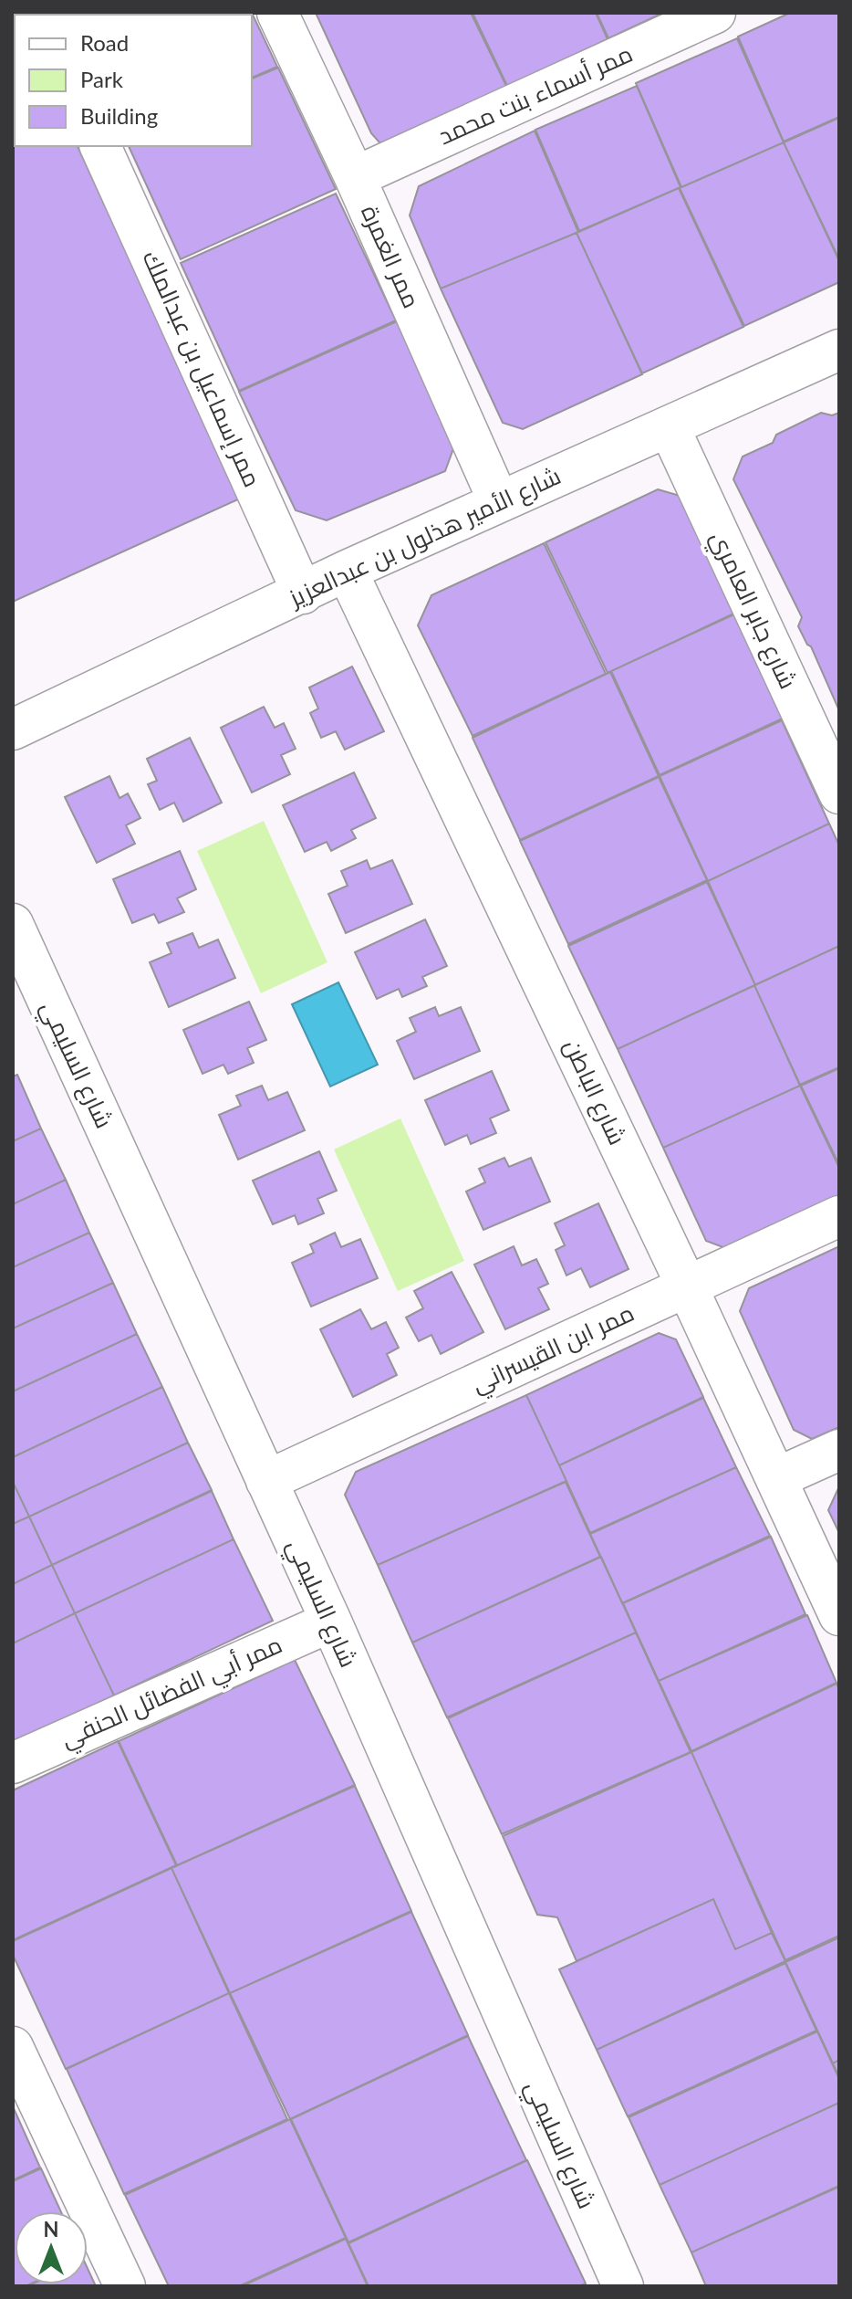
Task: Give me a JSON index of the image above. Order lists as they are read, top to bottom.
{
  "streets": {
    "street": [
      "ممر أسماء بنت محمد",
      "ممر الغمرة",
      "ممر إسماعيل بن عبدالملك",
      "شارع الأمير هذلول بن عبدالعزيز",
      "شارع جابر العامري",
      "شارع السليمي",
      "شارع الباطن",
      "ممر ابن القيسراني",
      "ممر أبي الفضائل الحنفي"
    ]
  },
  "crossings": [
    ["ممر أسماء بنت محمد", "ممر الغمرة"],
    ["ممر الغمرة", "شارع الأمير هذلول بن عبدالعزيز"],
    ["ممر إسماعيل بن عبدالملك", "شارع الأمير هذلول بن عبدالعزيز"],
    ["شارع الأمير هذلول بن عبدالعزيز", "شارع جابر العامري"],
    ["شارع الأمير هذلول بن عبدالعزيز", "شارع الباطن"],
    ["شارع السليمي", "ممر ابن القيسراني"],
    ["شارع السليمي", "ممر أبي الفضائل الحنفي"],
    ["شارع الباطن", "ممر ابن القيسراني"]
  ],
  "legend": ["Road", "Park", "Building"],
  "north": "top"
}
